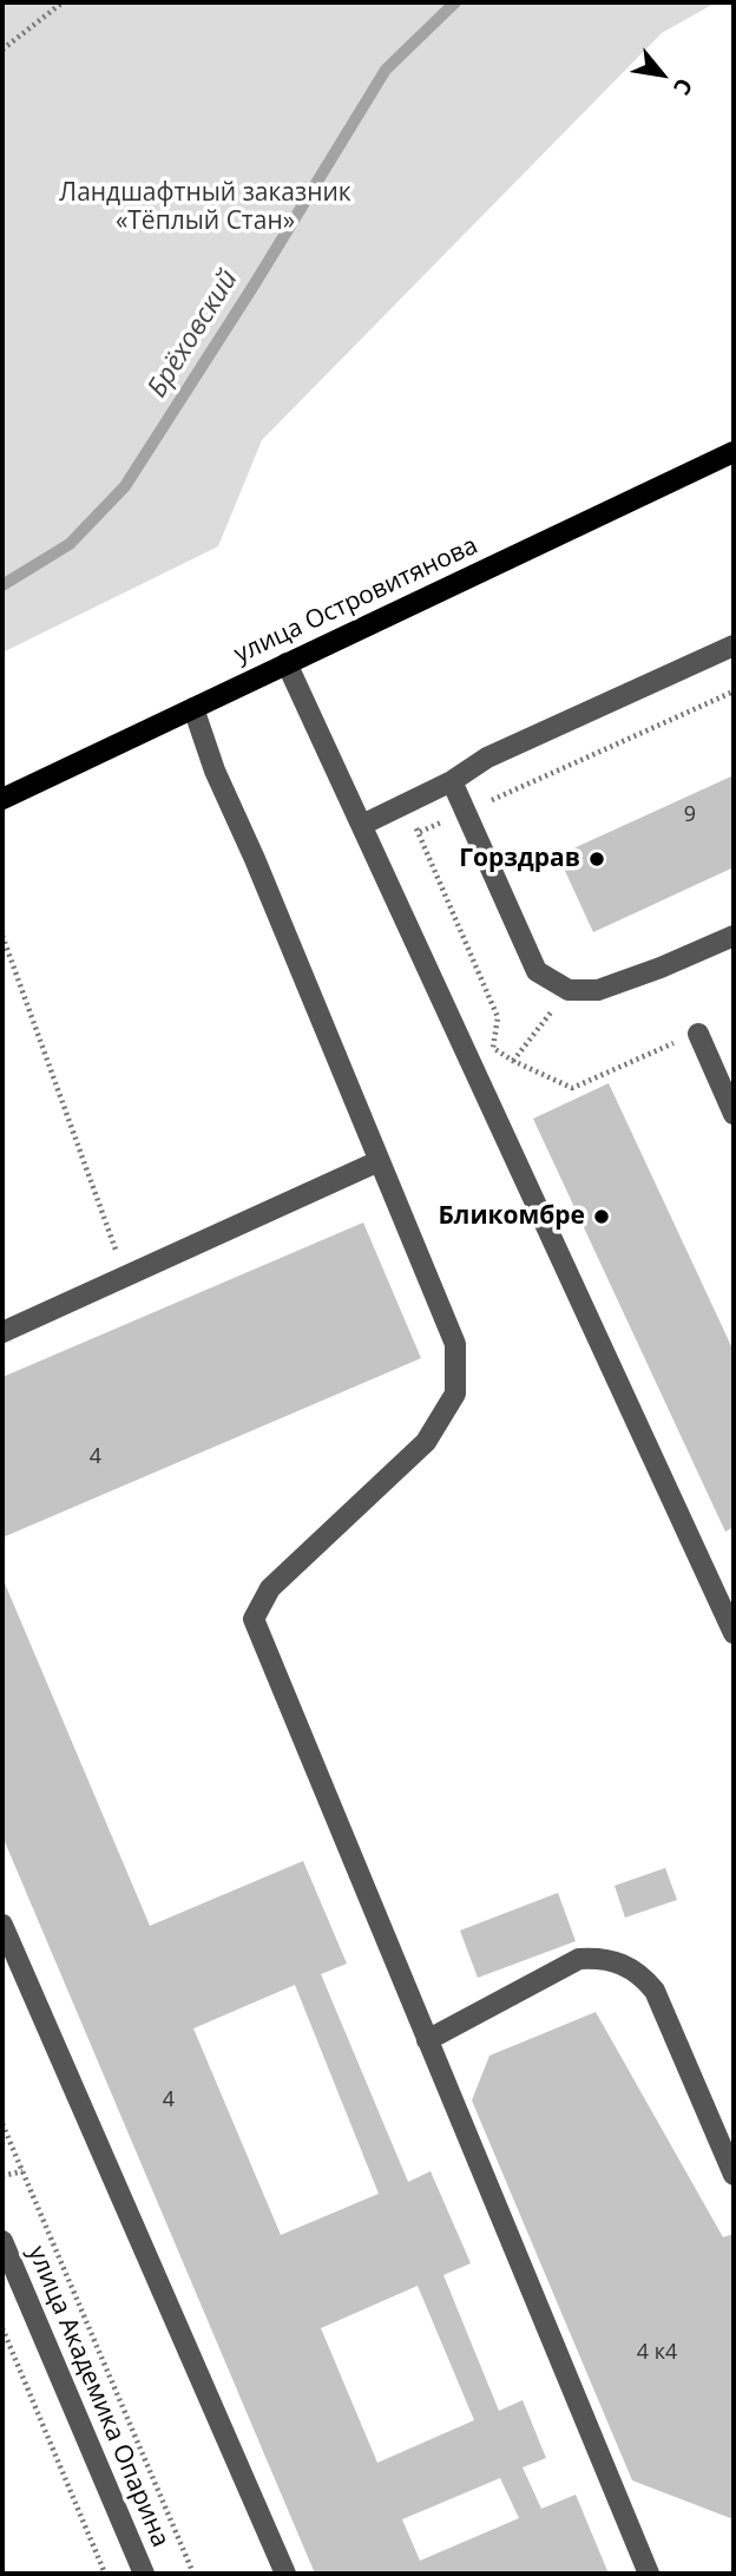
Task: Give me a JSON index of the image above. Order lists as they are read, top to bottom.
{
  "streets": {
    "main road": ["улица Островитянова"],
    "street": ["улица Академика Опарина"]
  },
  "water": ["Брёховский"],
  "parks": ["Ландшафтный заказник «Тёплый Стан»"],
  "places": ["Горздрав", "Бликомбре"],
  "house_numbers": [
    "9",
    "4",
    "4",
    "4 к4"
  ],
  "north": "bottom right"
}
